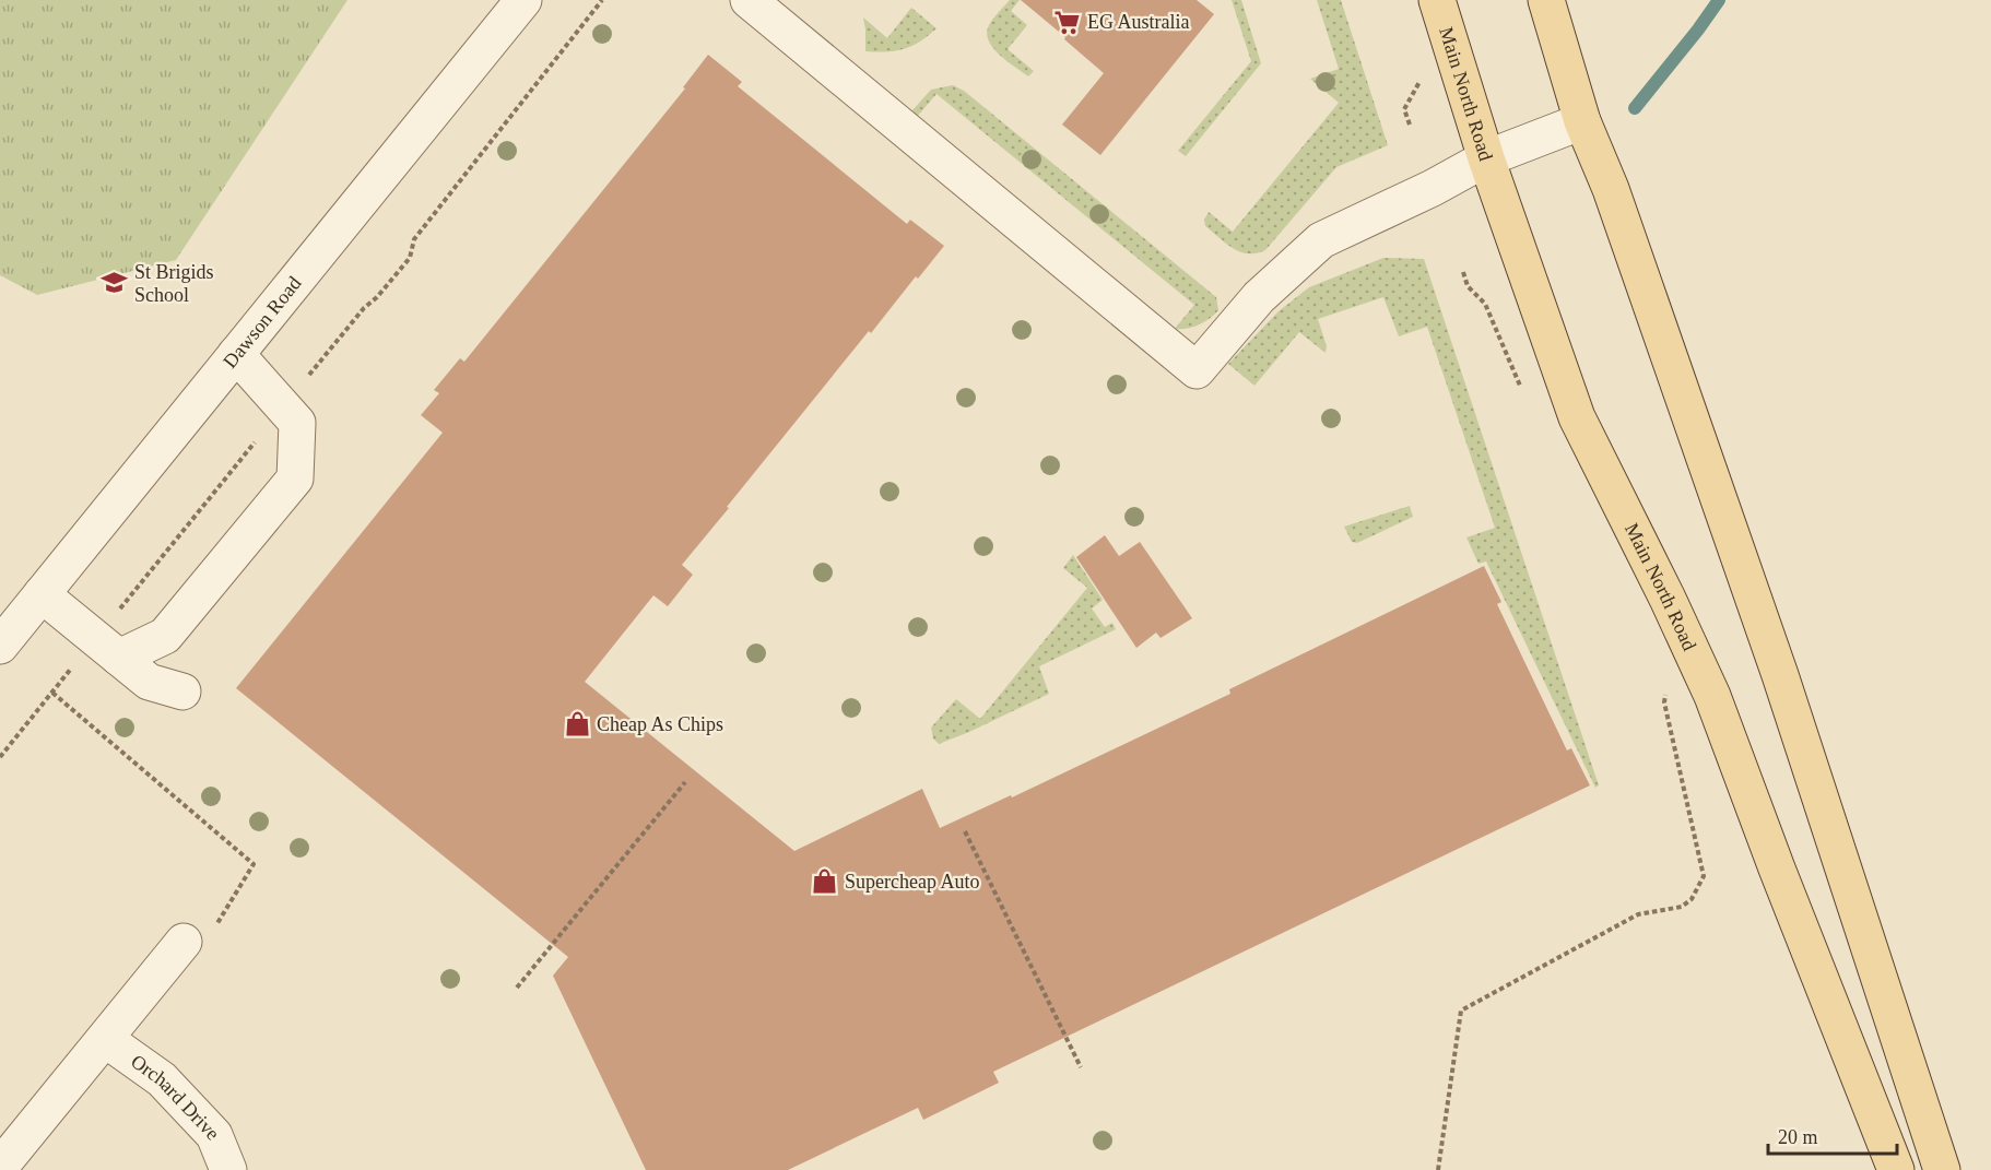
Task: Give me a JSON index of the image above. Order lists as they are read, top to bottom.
{
  "streets": {
    "main road": ["Main North Road"],
    "street": ["Dawson Road", "Orchard Drive"]
  },
  "places": {
    "supermarket": ["EG Australia"],
    "school or university": ["St Brigids School"],
    "shop": ["Cheap As Chips", "Supercheap Auto"]
  },
  "scale_bar": "20 m"
}
